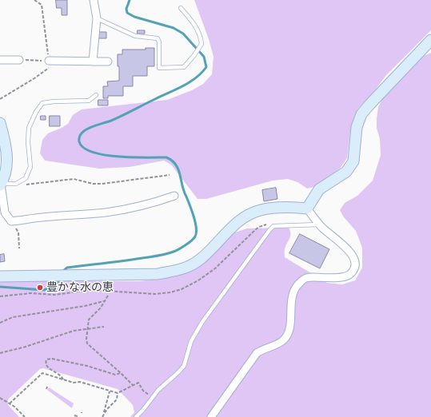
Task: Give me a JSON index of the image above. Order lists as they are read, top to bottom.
{
  "places": ["豊かな水の恵"]
}
